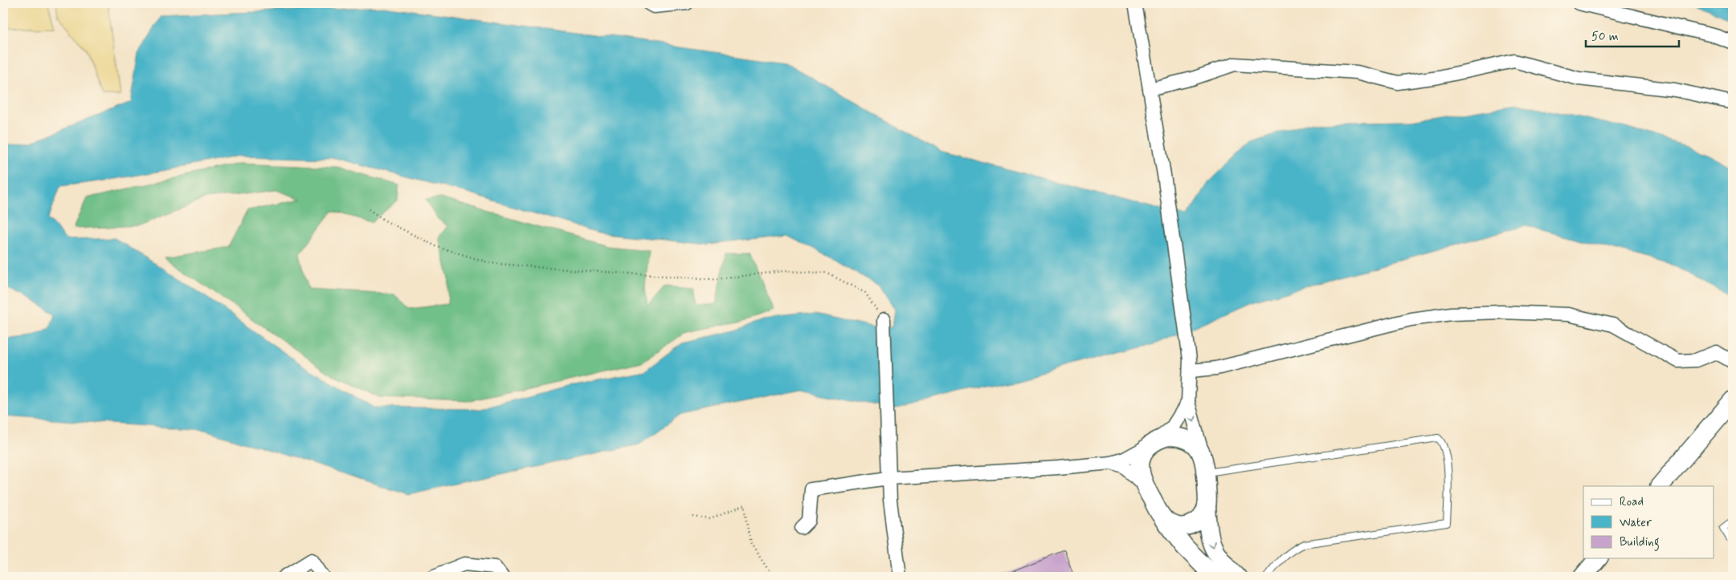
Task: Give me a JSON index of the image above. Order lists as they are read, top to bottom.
{
  "legend": ["Road", "Water", "Building"],
  "scale_bar": "50 m"
}
